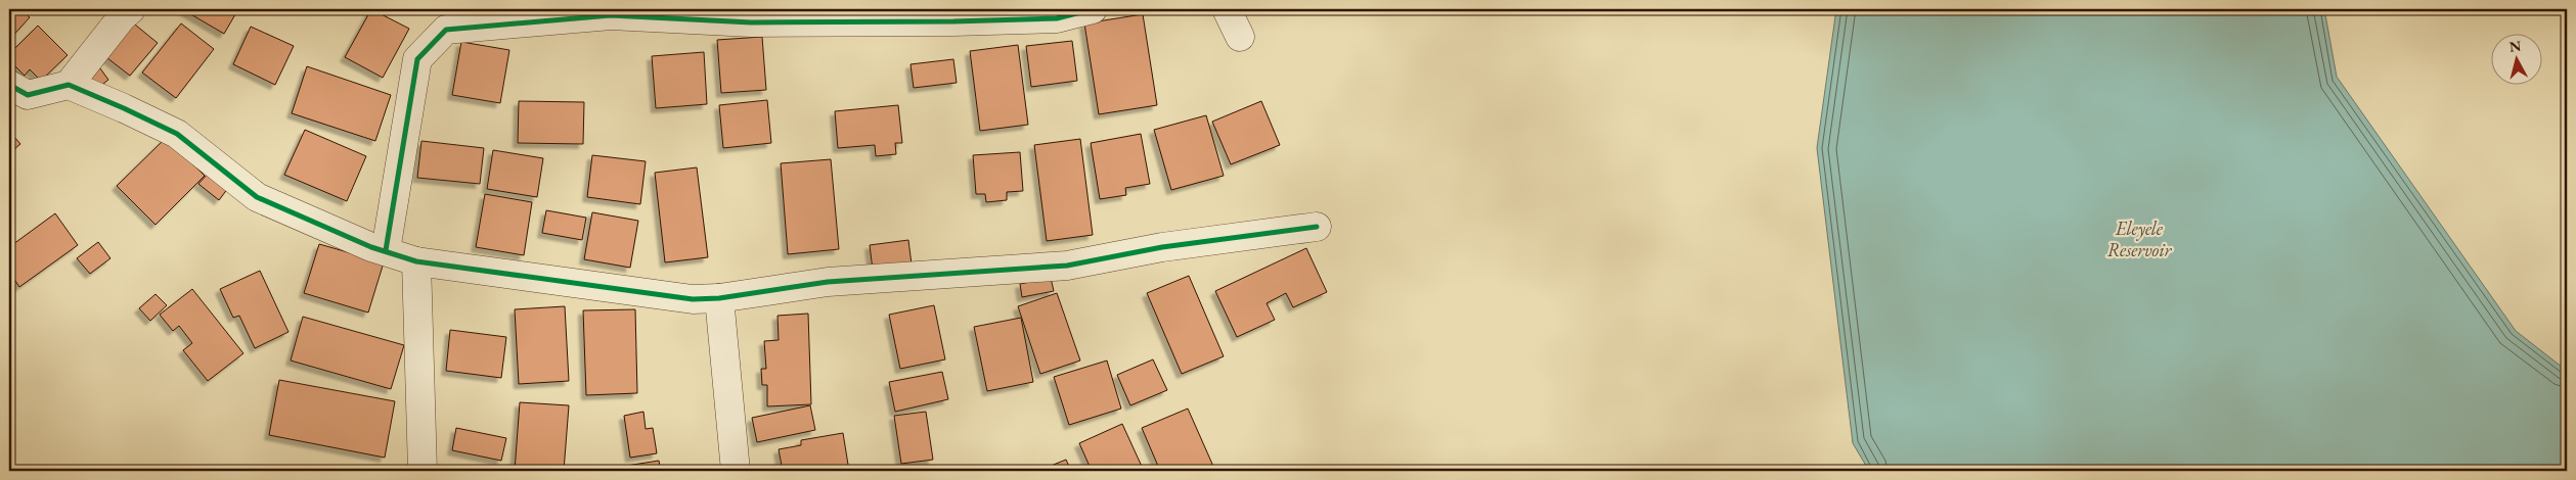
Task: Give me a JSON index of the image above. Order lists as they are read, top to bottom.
{
  "water": ["Eleyele Reservoir"],
  "north": "top"
}
